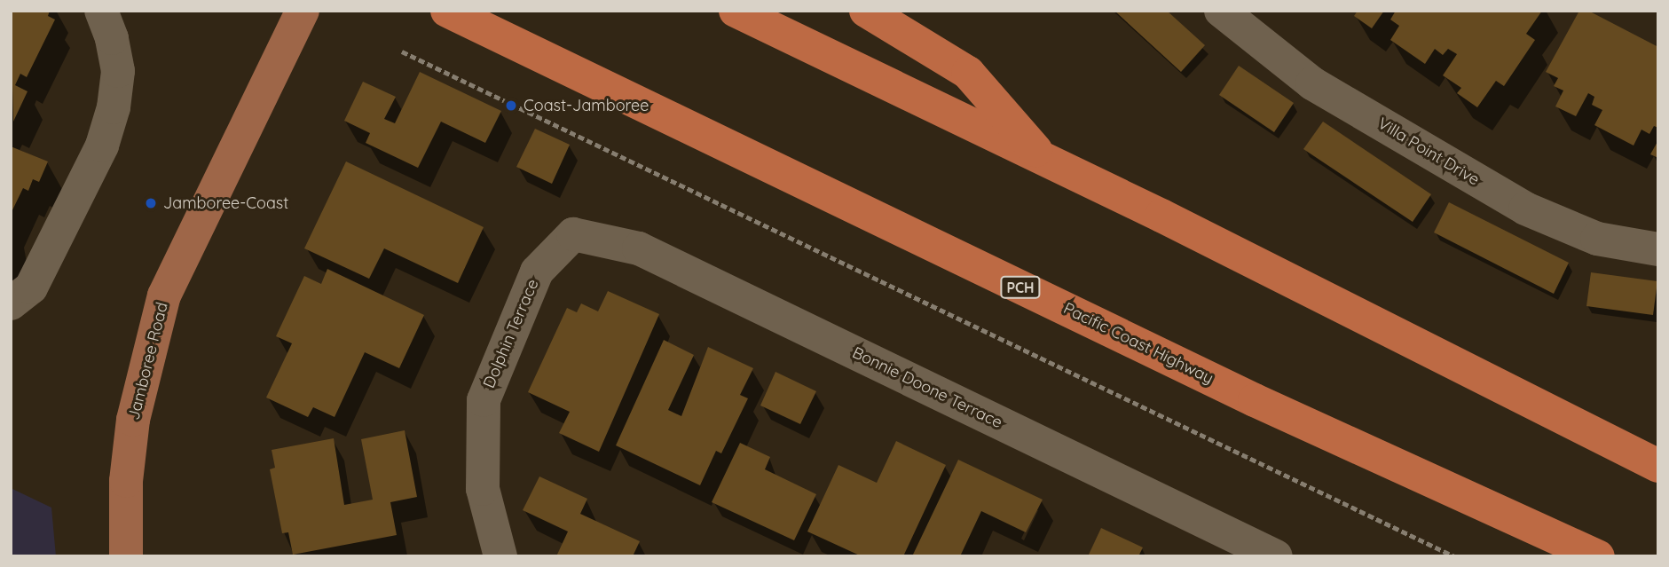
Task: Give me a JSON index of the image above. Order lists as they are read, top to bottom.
{
  "streets": {
    "highway": ["PCH", "Pacific Coast Highway"],
    "main road": ["Jamboree Road"],
    "street": ["Villa Point Drive", "Dolphin Terrace", "Bonnie Doone Terrace"]
  },
  "crossings": [
    ["Dolphin Terrace", "Bonnie Doone Terrace"]
  ],
  "places": ["Coast-Jamboree", "Jamboree-Coast"]
}
